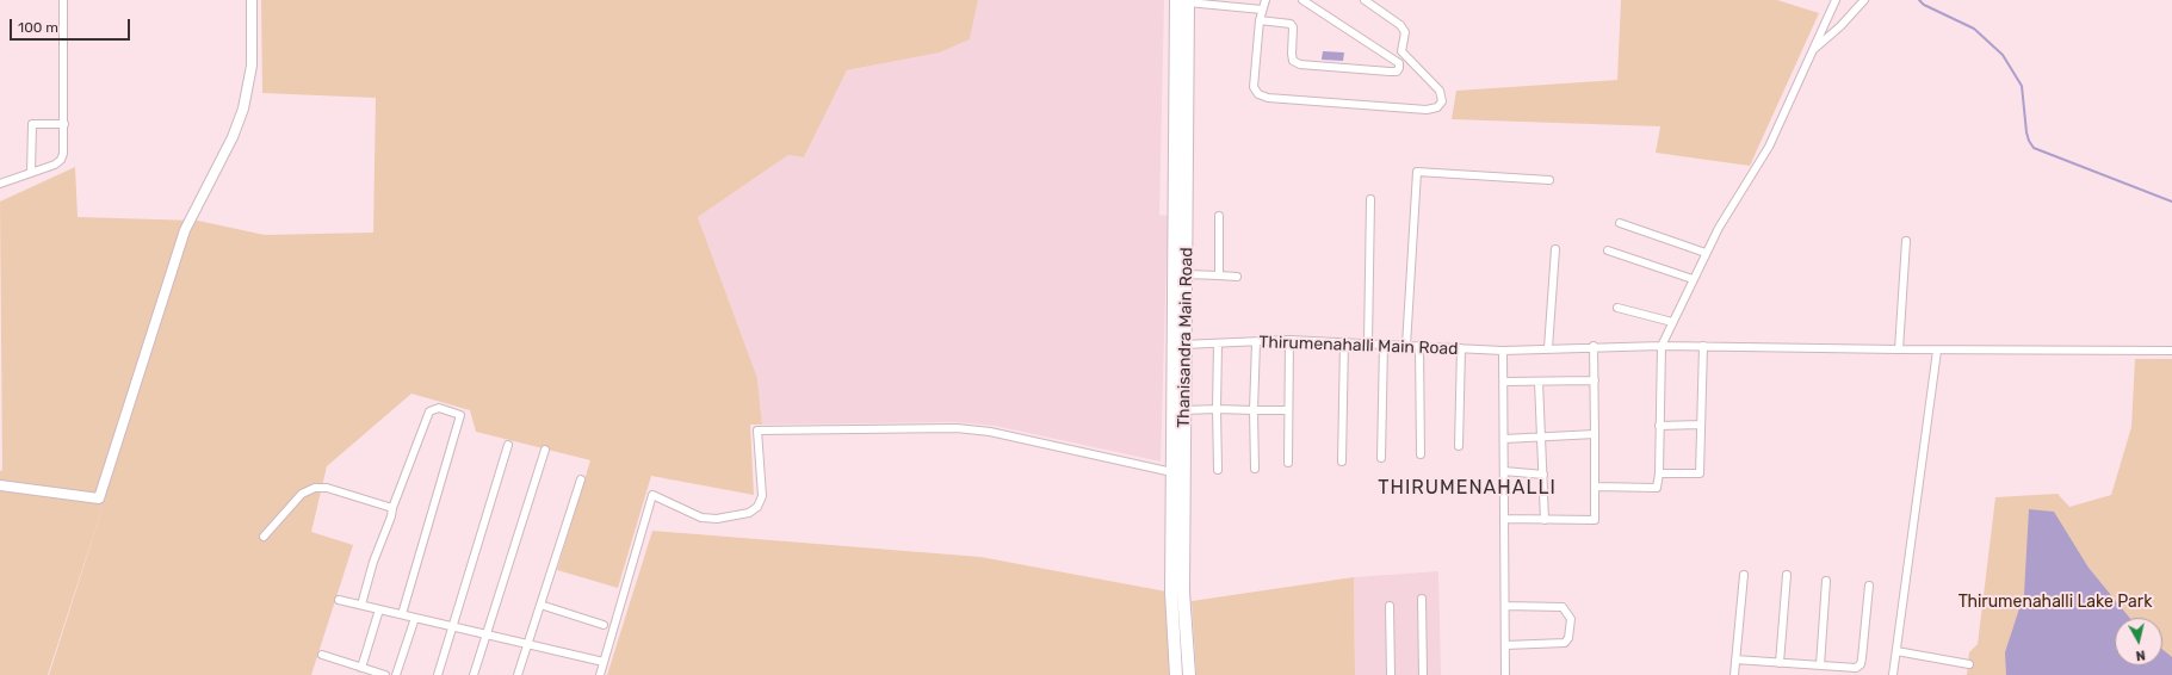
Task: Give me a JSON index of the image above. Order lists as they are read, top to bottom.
{
  "streets": {
    "main road": ["Thanisandra Main Road"],
    "street": ["Thirumenahalli Main Road"]
  },
  "crossings": [
    ["Thanisandra Main Road", "Thirumenahalli Main Road"]
  ],
  "districts": ["THIRUMENAHALLI"],
  "parks": ["Thirumenahalli Lake Park"],
  "scale_bar": "100 m",
  "north": "bottom"
}
